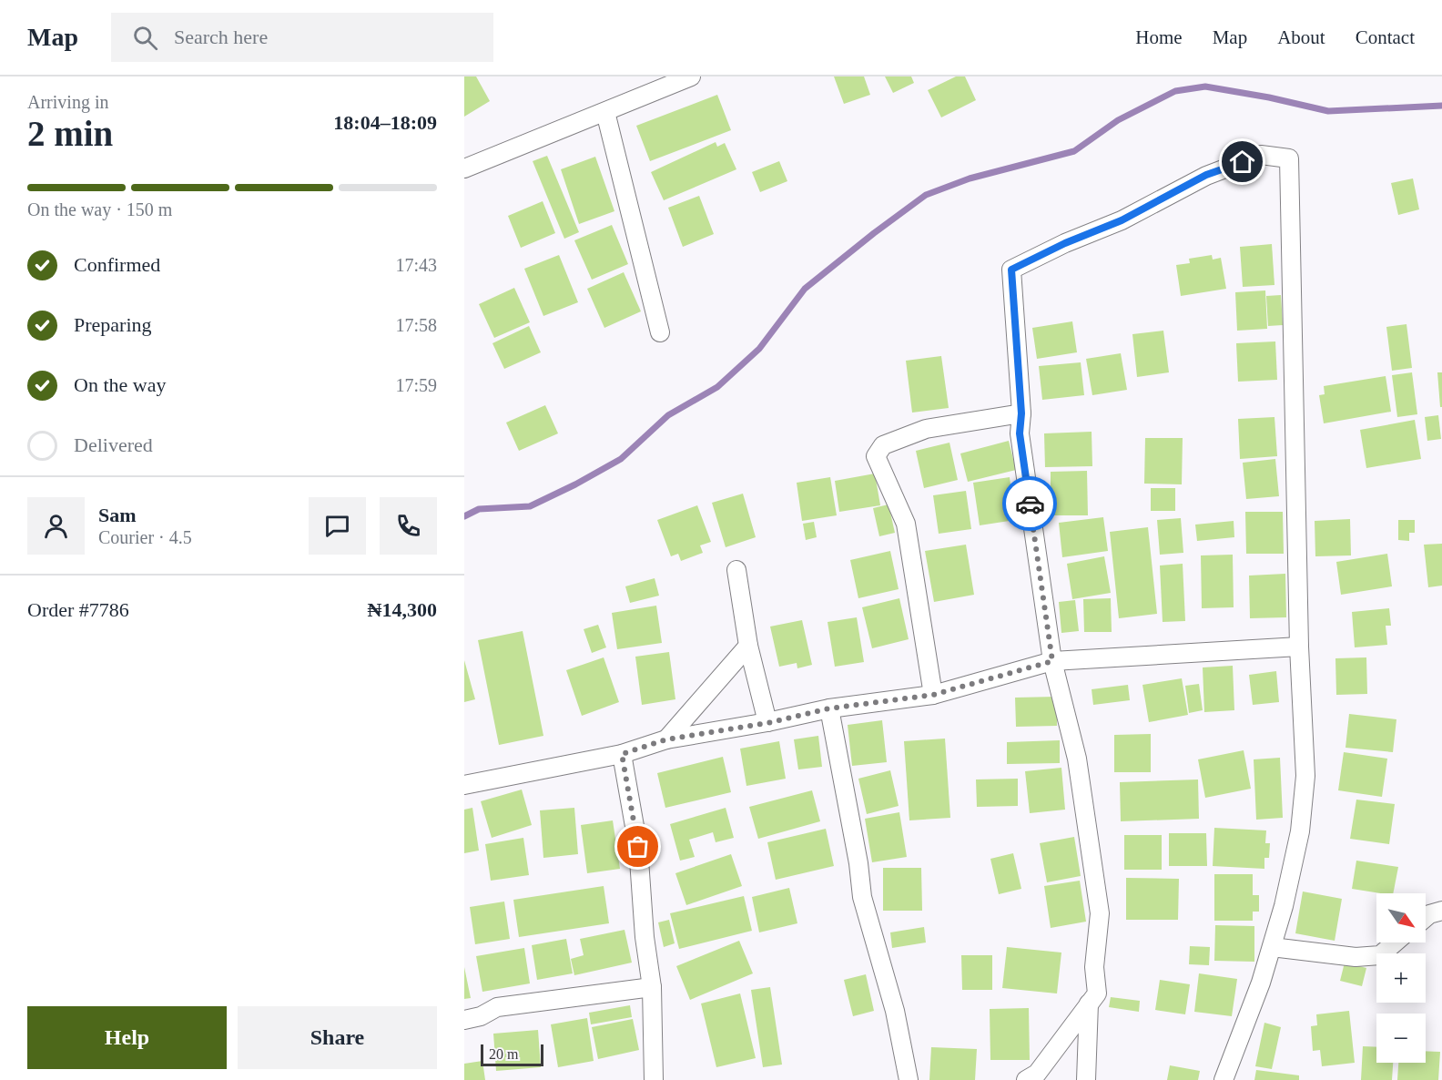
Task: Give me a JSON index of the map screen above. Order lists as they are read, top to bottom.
{
  "scale_bar": "20 m",
  "north": "bottom right",
  "page": {
    "header": "Map",
    "search": "Search here",
    "nav": [
      "Home",
      "Map",
      "About",
      "Contact"
    ],
    "heading": ["2 min", "Arriving in", "18:04–18:09"],
    "panel": [
      "Sam",
      "Courier · 4.5",
      "Order #7786",
      "₦14,300"
    ],
    "bar": "On the way · 150 m",
    "list": [
      ["Confirmed", "17:43"],
      ["Preparing", "17:58"],
      ["On the way", "17:59"],
      "Delivered"
    ],
    "map_buttons": ["+", "−"],
    "buttons": ["Help", "Share"],
    "scale": "20 m"
  }
}
